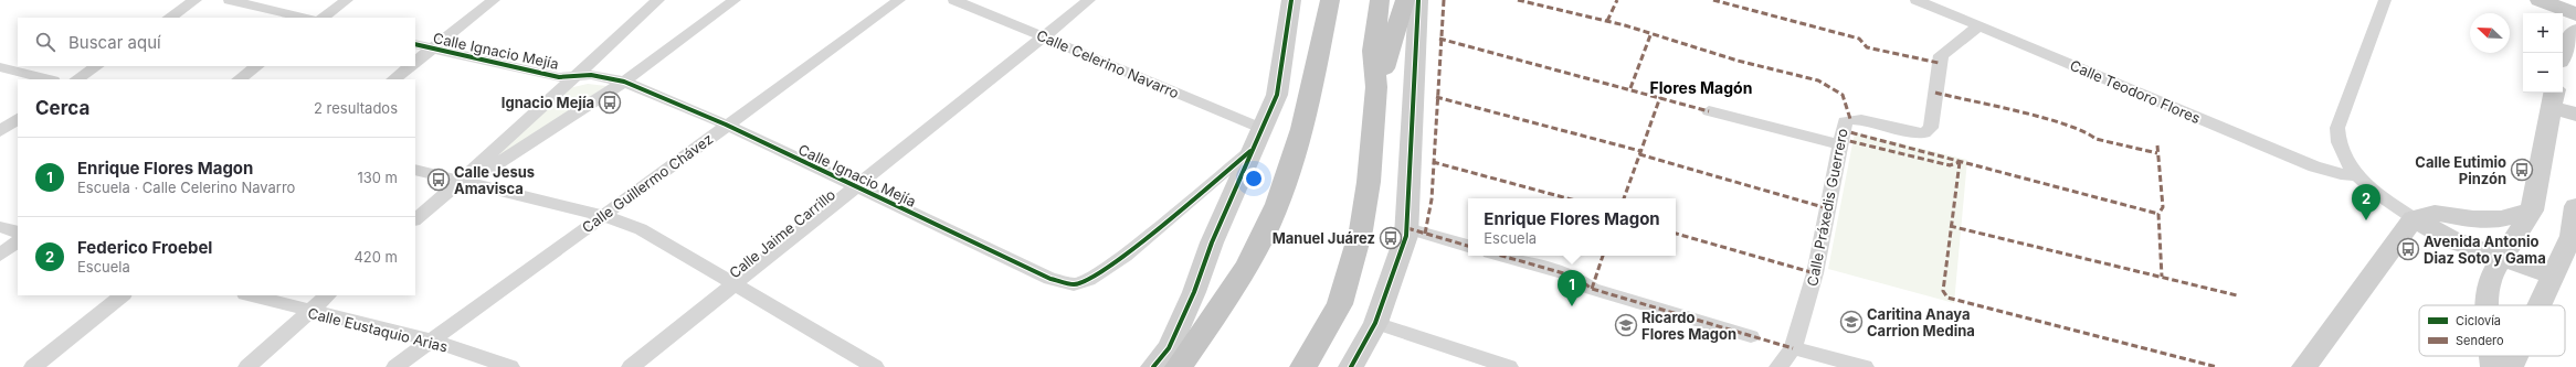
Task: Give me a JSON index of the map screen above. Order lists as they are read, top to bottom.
{
  "streets": {
    "street": [
      "Calle Ignacio Mejía",
      "Calle Celerino Navarro",
      "Calle Teodoro Flores",
      "Calle Guillermo Chávez",
      "Calle Práxedis Guerrero",
      "Calle Jaime Carrillo",
      "Calle Eustaquio Arias"
    ]
  },
  "crossings": [
    ["Calle Ignacio Mejía", "Calle Guillermo Chávez"],
    ["Calle Ignacio Mejía", "Calle Jaime Carrillo"],
    ["Calle Celerino Navarro", "Calle Jaime Carrillo"],
    ["Calle Teodoro Flores", "Calle Práxedis Guerrero"],
    ["Calle Guillermo Chávez", "Calle Eustaquio Arias"]
  ],
  "districts": ["Flores Magón"],
  "places": {
    "bus stop": [
      "Ignacio Mejía",
      "Calle Eutimio Pinzón",
      "Calle Jesus Amavisca",
      "Manuel Juárez",
      "Avenida Antonio Diaz Soto y Gama"
    ],
    "school or university": ["Caritina Anaya Carrion Medina", "Ricardo Flores Magon"]
  },
  "legend": ["Ciclovía", "Sendero"],
  "north": "top left",
  "page": {
    "map_buttons": ["+", "−"],
    "search": "Buscar aquí",
    "heading": ["Cerca", "2 resultados"],
    "list": [
      {
        "mark": "1",
        "name": "Enrique Flores Magon",
        "note": "Escuela · Calle Celerino Navarro",
        "value": "130 m"
      },
      {
        "mark": "2",
        "name": "Federico Froebel",
        "note": "Escuela",
        "value": "420 m"
      }
    ],
    "pins": ["2", "1"],
    "popup": ["Enrique Flores Magon", "Escuela"]
  }
}
